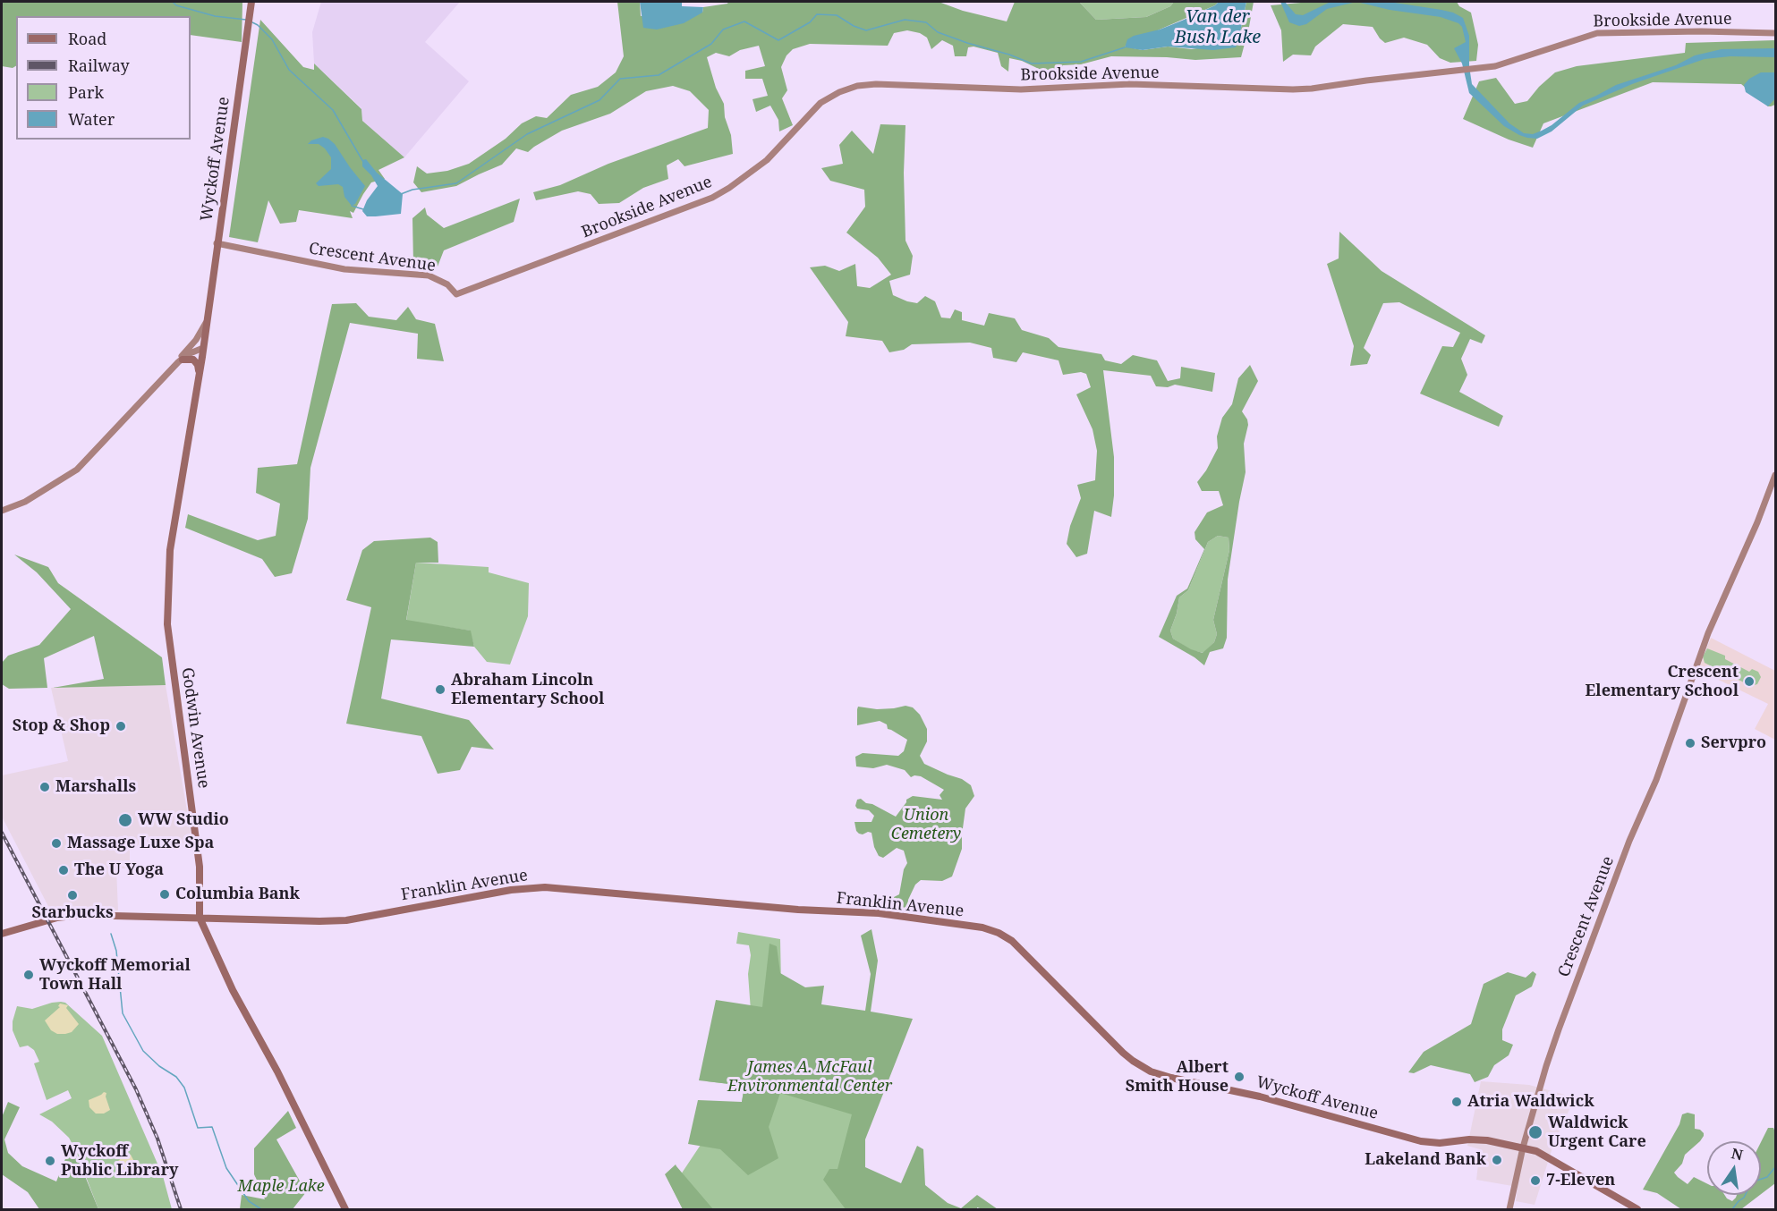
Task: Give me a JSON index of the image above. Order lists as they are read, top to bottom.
{
  "streets": {
    "main road": ["Wyckoff Avenue", "Godwin Avenue", "Franklin Avenue"],
    "street": ["Brookside Avenue", "Crescent Avenue"]
  },
  "crossings": [
    ["Brookside Avenue", "Crescent Avenue"],
    ["Wyckoff Avenue", "Crescent Avenue"],
    ["Wyckoff Avenue", "Godwin Avenue"],
    ["Wyckoff Avenue", "Franklin Avenue"],
    ["Godwin Avenue", "Franklin Avenue"]
  ],
  "water": ["Van der Bush Lake"],
  "parks": ["Union Cemetery", "James A. McFaul Environmental Center", "Maple Lake"],
  "places": [
    "Crescent Elementary School",
    "Abraham Lincoln Elementary School",
    "Stop & Shop",
    "Servpro",
    "Marshalls",
    "WW Studio",
    "Massage Luxe Spa",
    "The U Yoga",
    "Columbia Bank",
    "Starbucks",
    "Wyckoff Memorial Town Hall",
    "Albert Smith House",
    "Atria Waldwick",
    "Waldwick Urgent Care",
    "Lakeland Bank",
    "Wyckoff Public Library",
    "7-Eleven"
  ],
  "legend": [
    "Road",
    "Railway",
    "Park",
    "Water"
  ],
  "north": "top"
}
